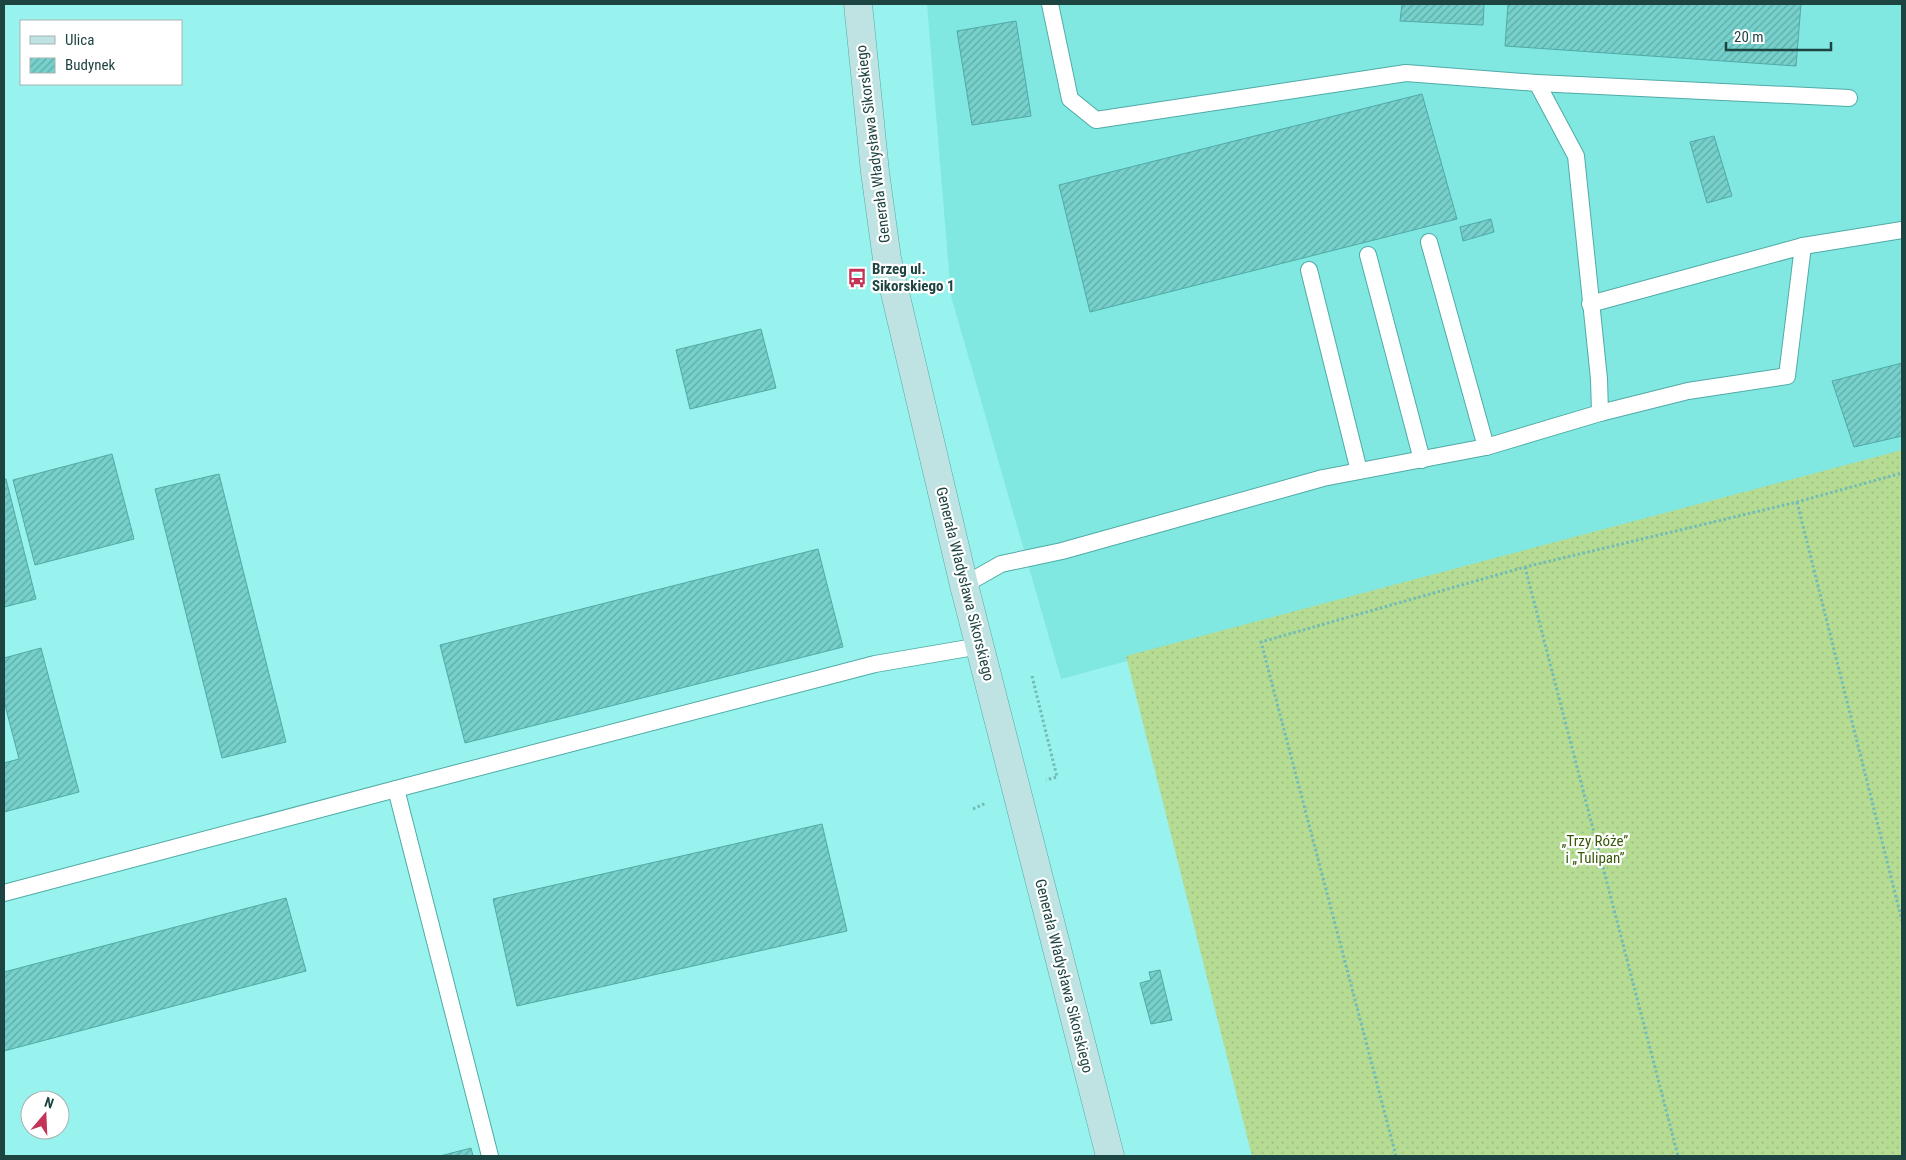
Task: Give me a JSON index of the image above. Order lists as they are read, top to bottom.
{
  "streets": {
    "main road": ["Generała Władysława Sikorskiego"]
  },
  "parks": ["„Trzy Róże” i „Tulipan”"],
  "places": {
    "bus stop": ["Brzeg ul. Sikorskiego 1"]
  },
  "legend": ["Ulica", "Budynek"],
  "scale_bar": "20 m",
  "north": "top"
}
